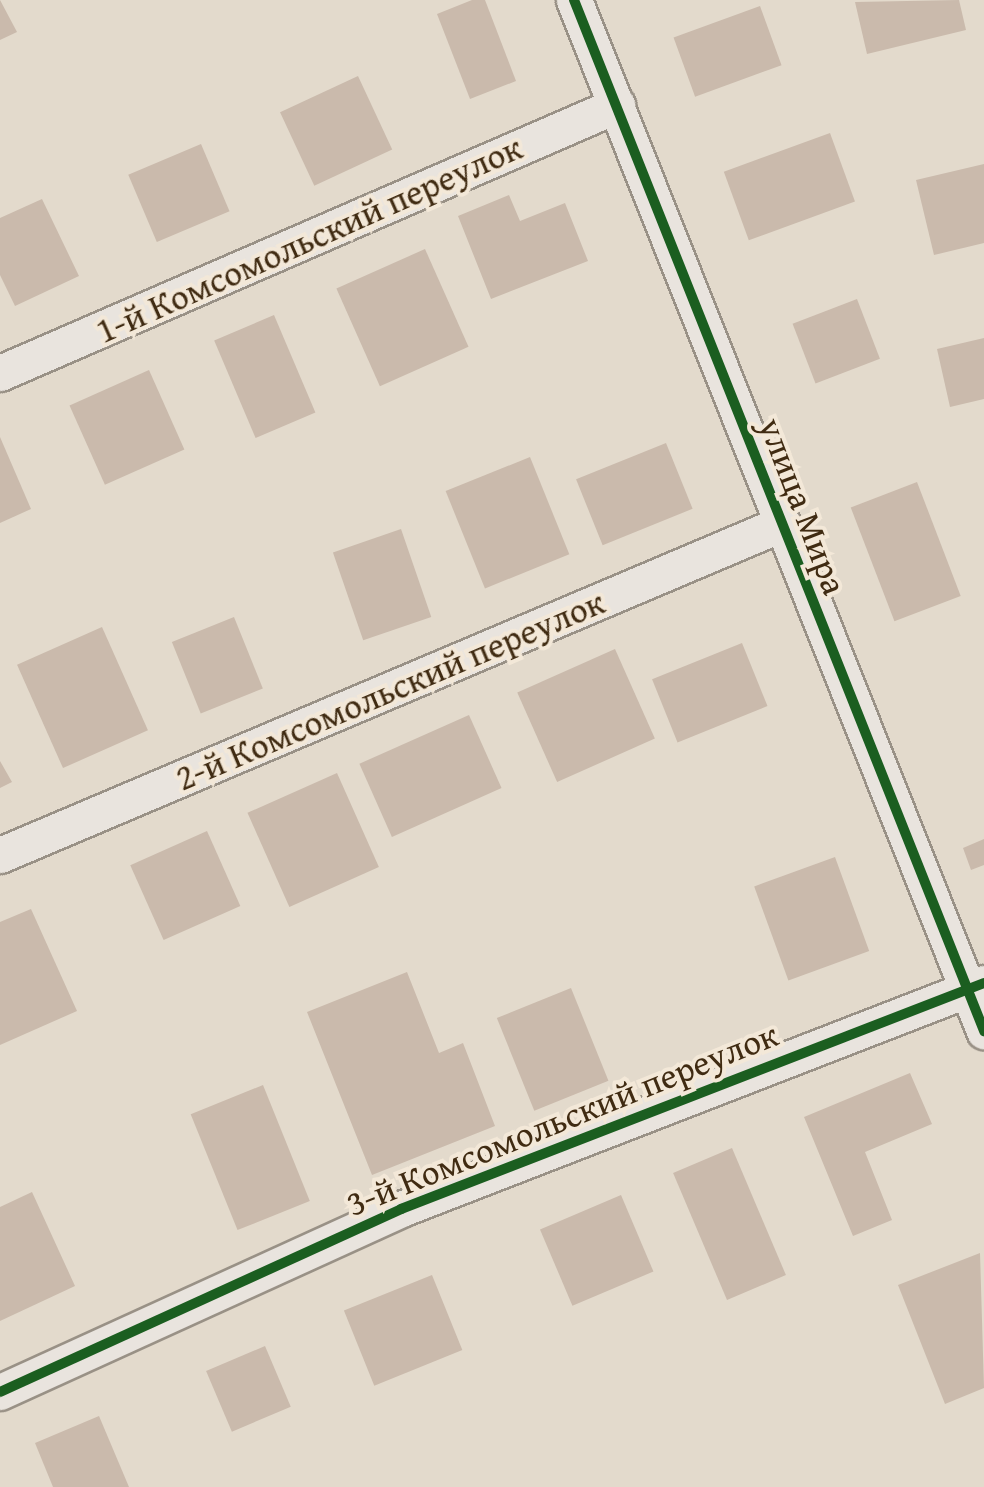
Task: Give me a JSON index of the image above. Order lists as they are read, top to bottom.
{
  "streets": {
    "street": [
      "1-й Комсомольский переулок",
      "улица Мира",
      "2-й Комсомольский переулок",
      "3-й Комсомольский переулок"
    ]
  },
  "crossings": [
    ["1-й Комсомольский переулок", "улица Мира"],
    ["улица Мира", "2-й Комсомольский переулок"],
    ["улица Мира", "3-й Комсомольский переулок"]
  ]
}
